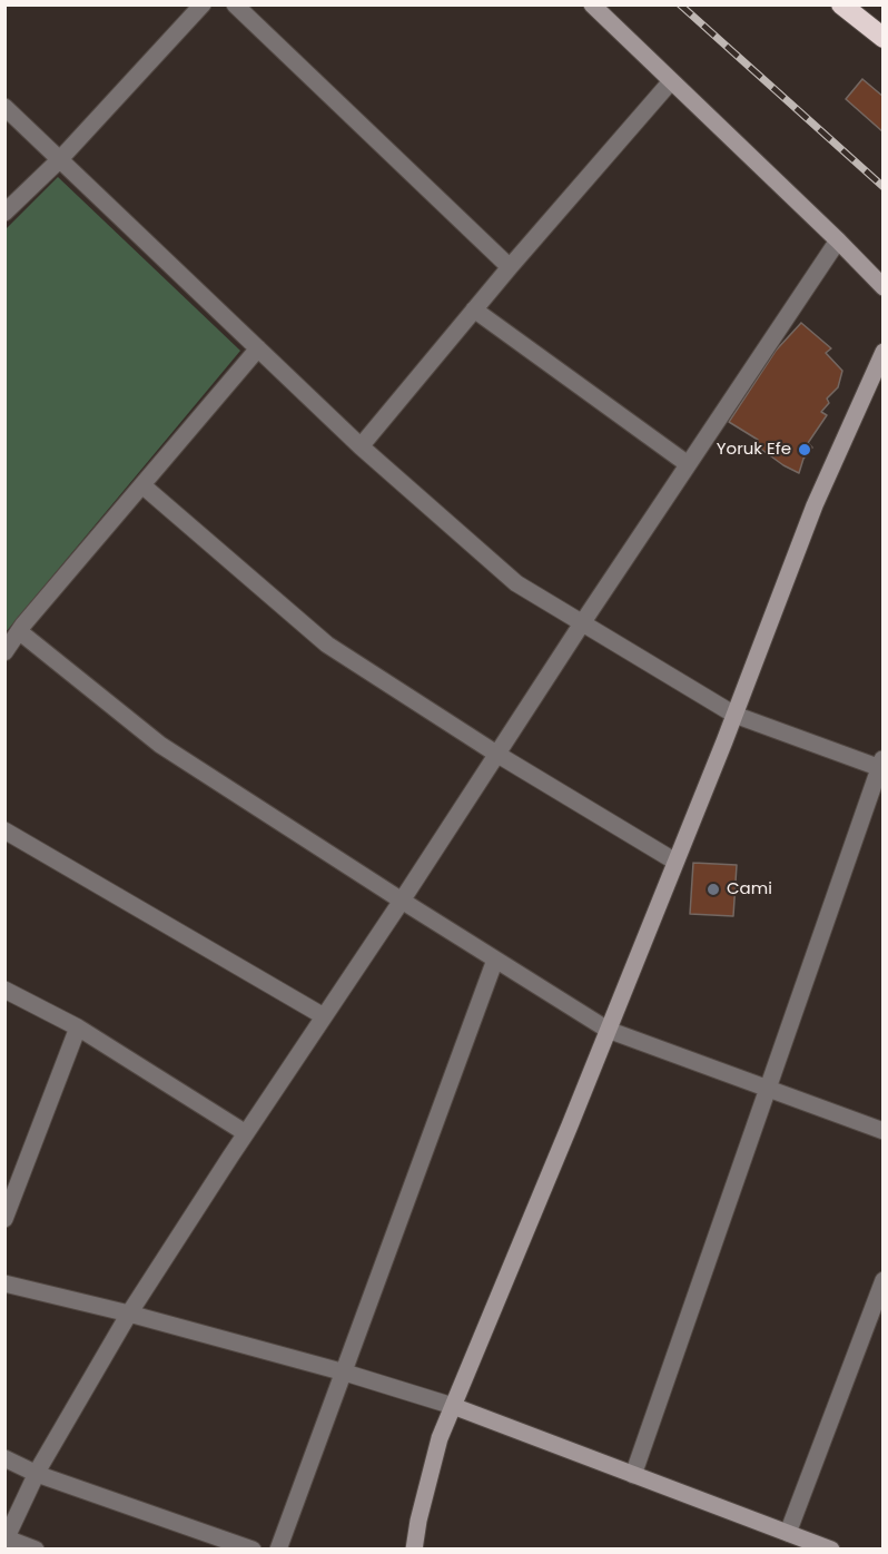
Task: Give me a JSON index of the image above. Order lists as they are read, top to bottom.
{
  "places": ["Yoruk Efe", "Cami"]
}
